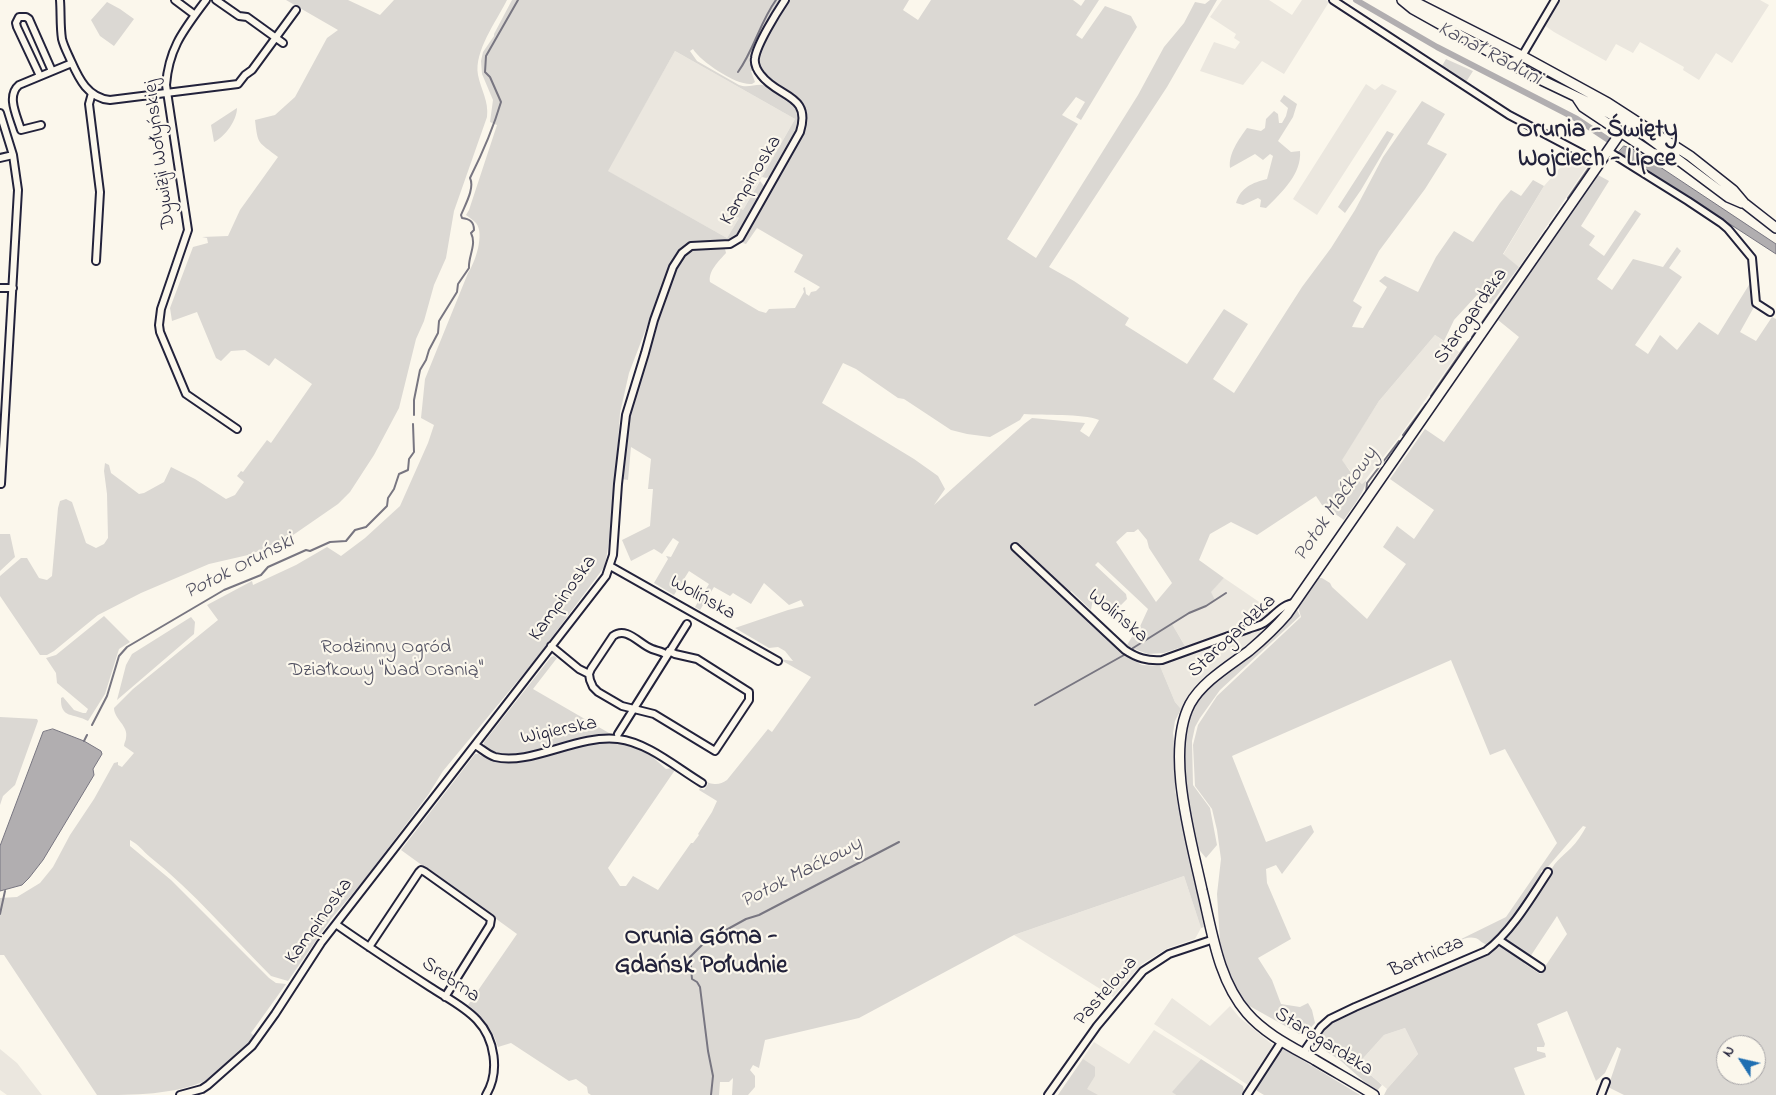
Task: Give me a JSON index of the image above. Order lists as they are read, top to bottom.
{
  "streets": {
    "main road": ["Starogardzka"],
    "street": [
      "Dywizji Wołyńskiej",
      "Kampinoska",
      "Wolińska",
      "Wigierska",
      "Bartnicza",
      "Srebrna",
      "Pastelowa"
    ]
  },
  "crossings": [
    ["Kampinoska", "Wolińska"],
    ["Kampinoska", "Wigierska"],
    ["Kampinoska", "Srebrna"],
    ["Starogardzka", "Wolińska"],
    ["Starogardzka", "Bartnicza"],
    ["Starogardzka", "Pastelowa"]
  ],
  "districts": ["Orunia - Święty Wojciech - Lipce", "Orunia Górna - Gdańsk Południe"],
  "water": ["Kanał Raduni", "Potok Maćkowy", "Potok Oruński"],
  "parks": ["Rodzinny Ogród Działkowy \"Nad Oranią\""],
  "north": "top left"
}
